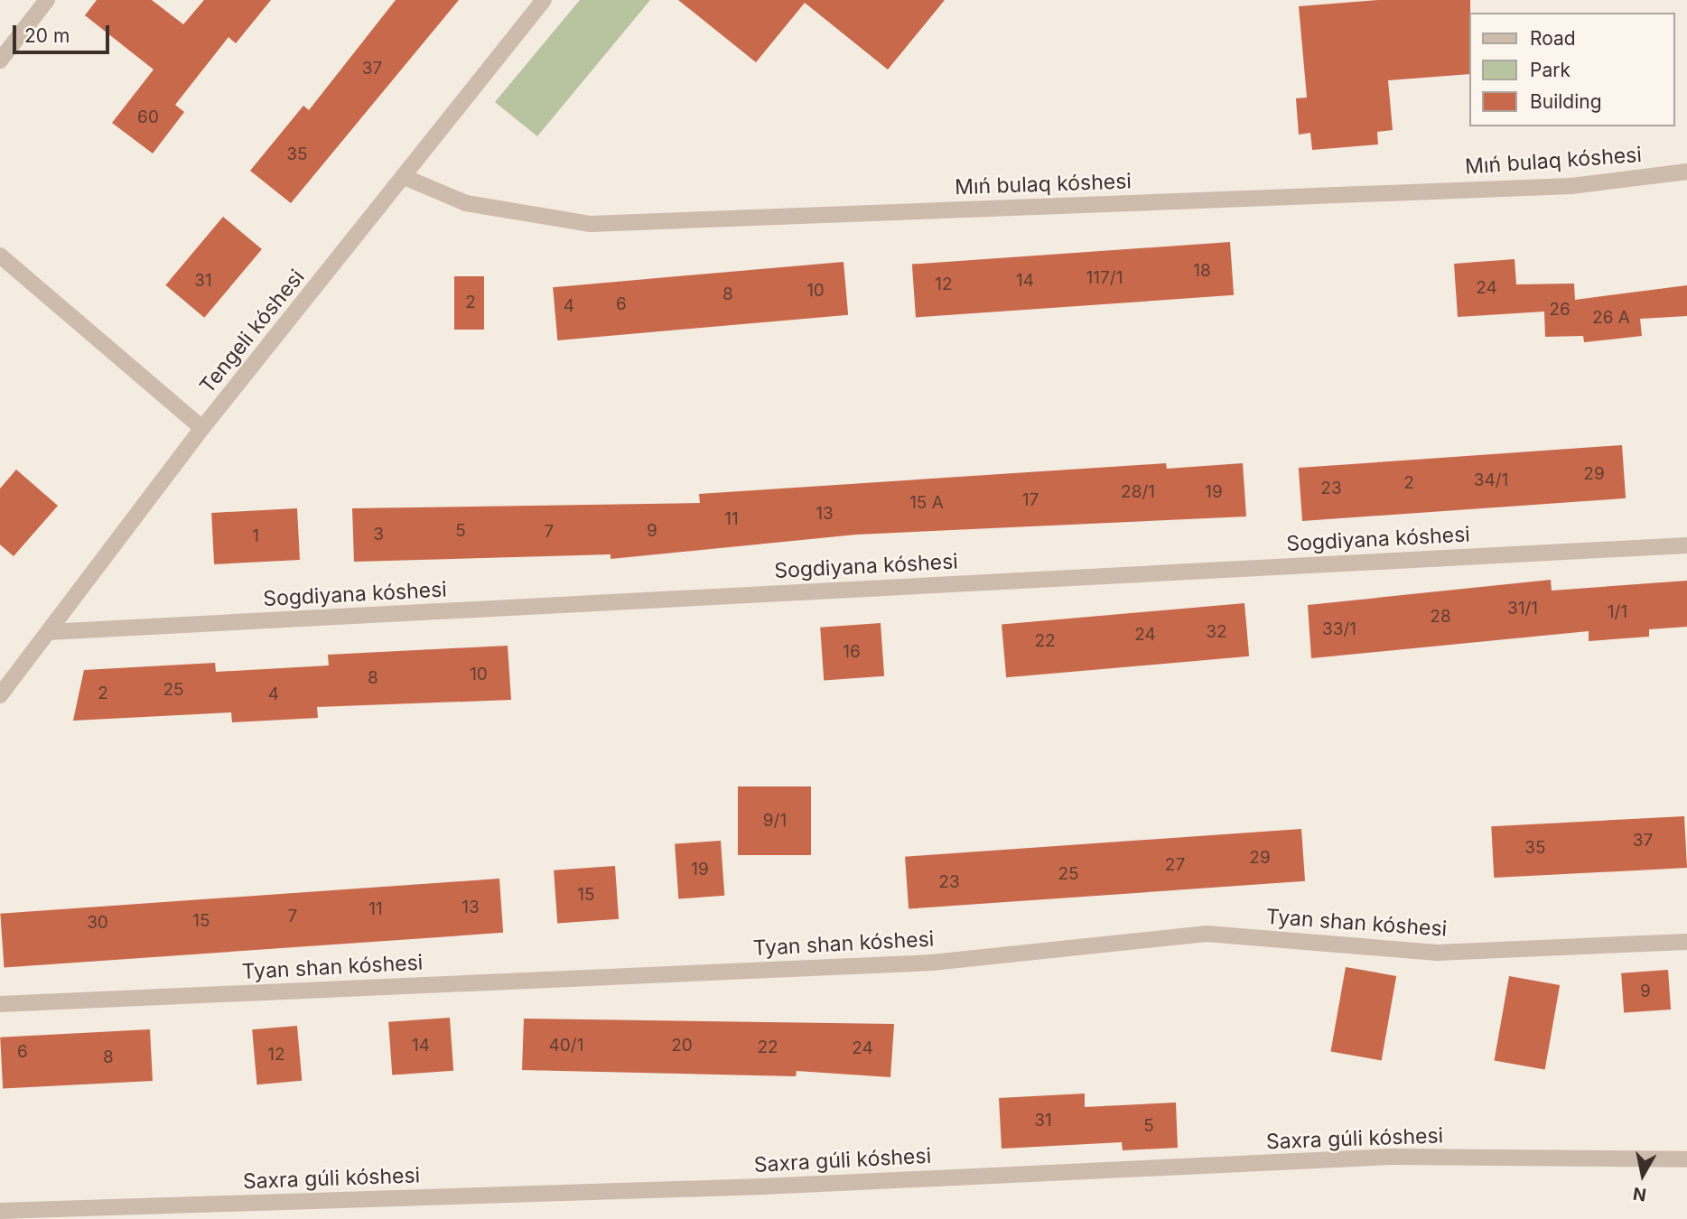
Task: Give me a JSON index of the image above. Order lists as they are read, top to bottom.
{
  "streets": {
    "street": [
      "Mıń bulaq kóshesi",
      "Tengeli kóshesi",
      "Sogdiyana kóshesi",
      "Tyan shan kóshesi",
      "Saxra gúli kóshesi"
    ]
  },
  "crossings": [
    ["Mıń bulaq kóshesi", "Tengeli kóshesi"],
    ["Tengeli kóshesi", "Sogdiyana kóshesi"]
  ],
  "house_numbers": [
    "37",
    "60",
    "35",
    "18",
    "117/1",
    "31",
    "14",
    "12",
    "24",
    "10",
    "8",
    "2",
    "6",
    "4",
    "26",
    "26 А",
    "29",
    "34/1",
    "2",
    "23",
    "28/1",
    "19",
    "17",
    "15 А",
    "13",
    "11",
    "5",
    "9",
    "7",
    "3",
    "1",
    "31/1",
    "1/1",
    "28",
    "33/1",
    "32",
    "24",
    "22",
    "16",
    "10",
    "8",
    "25",
    "2",
    "4",
    "9/1",
    "37",
    "35",
    "29",
    "27",
    "19",
    "25",
    "23",
    "15",
    "13",
    "11",
    "7",
    "15",
    "30",
    "9",
    "14",
    "40/1",
    "20",
    "22",
    "24",
    "6",
    "12",
    "8",
    "31",
    "5"
  ],
  "legend": ["Road", "Park", "Building"],
  "scale_bar": "20 m",
  "north": "bottom"
}
